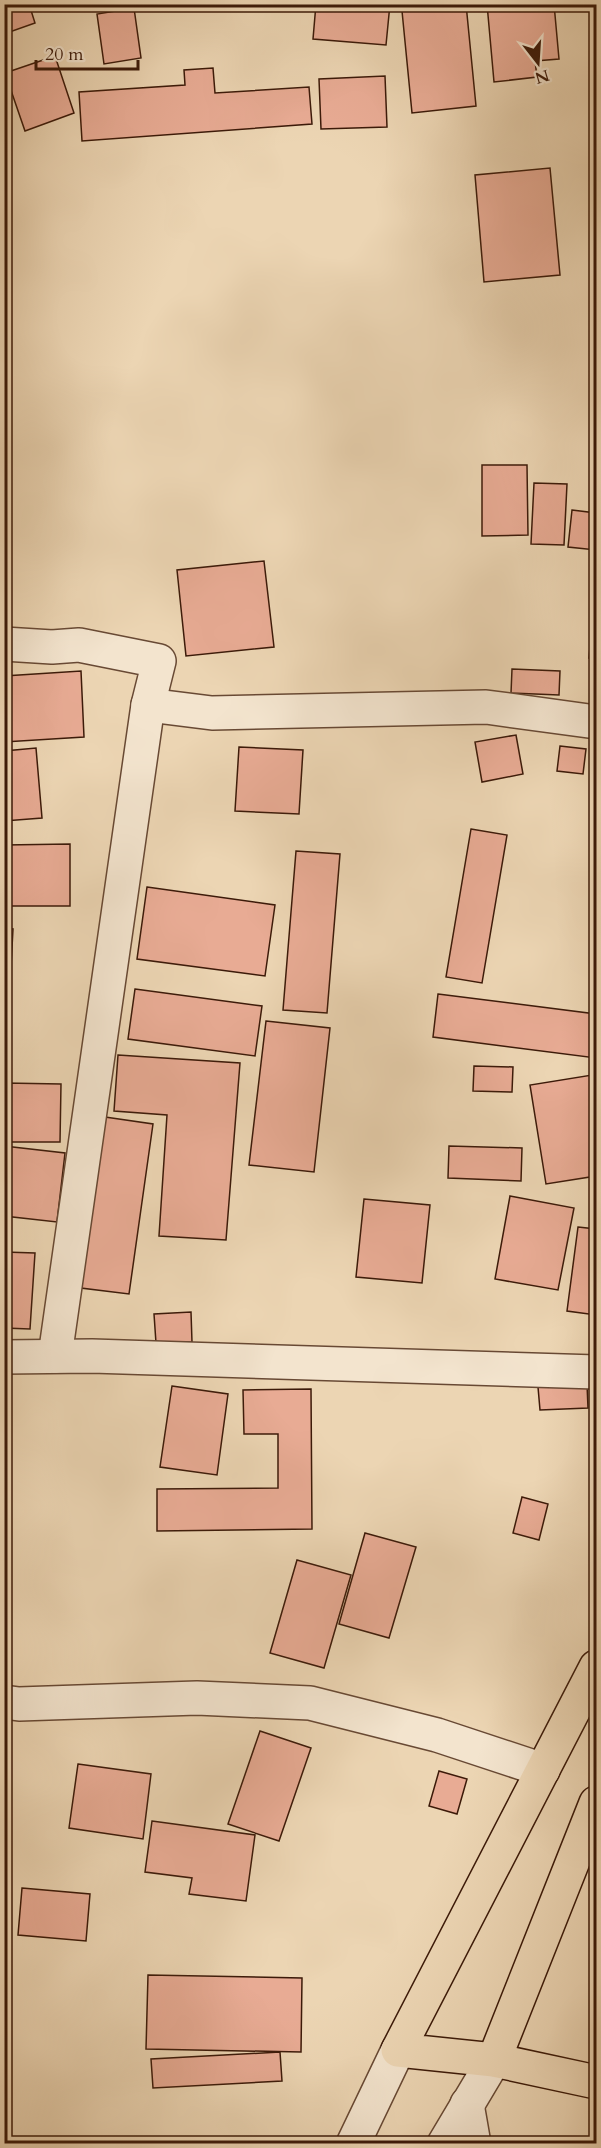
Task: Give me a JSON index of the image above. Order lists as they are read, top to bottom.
{
  "scale_bar": "20 m",
  "north": "bottom"
}
